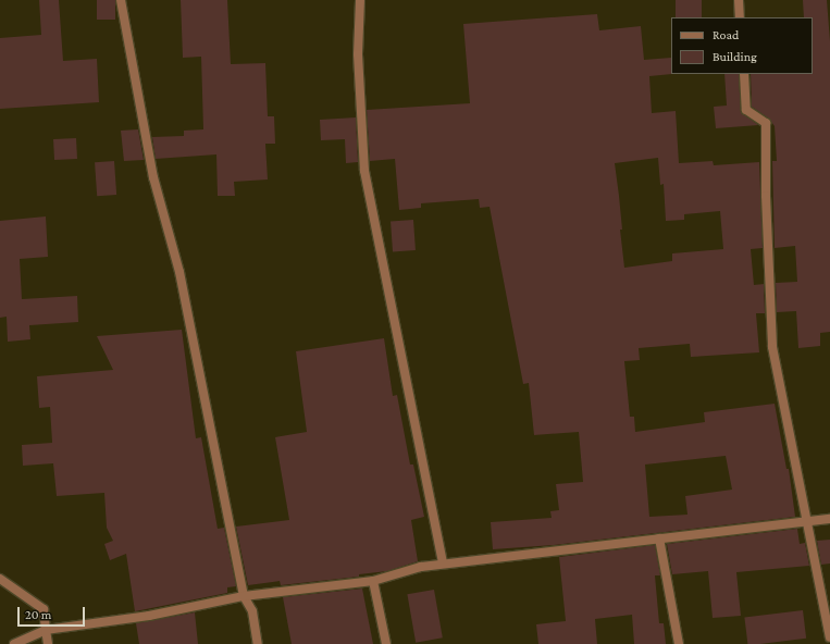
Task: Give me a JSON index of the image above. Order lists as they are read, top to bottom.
{
  "legend": ["Road", "Building"],
  "scale_bar": "20 m"
}
